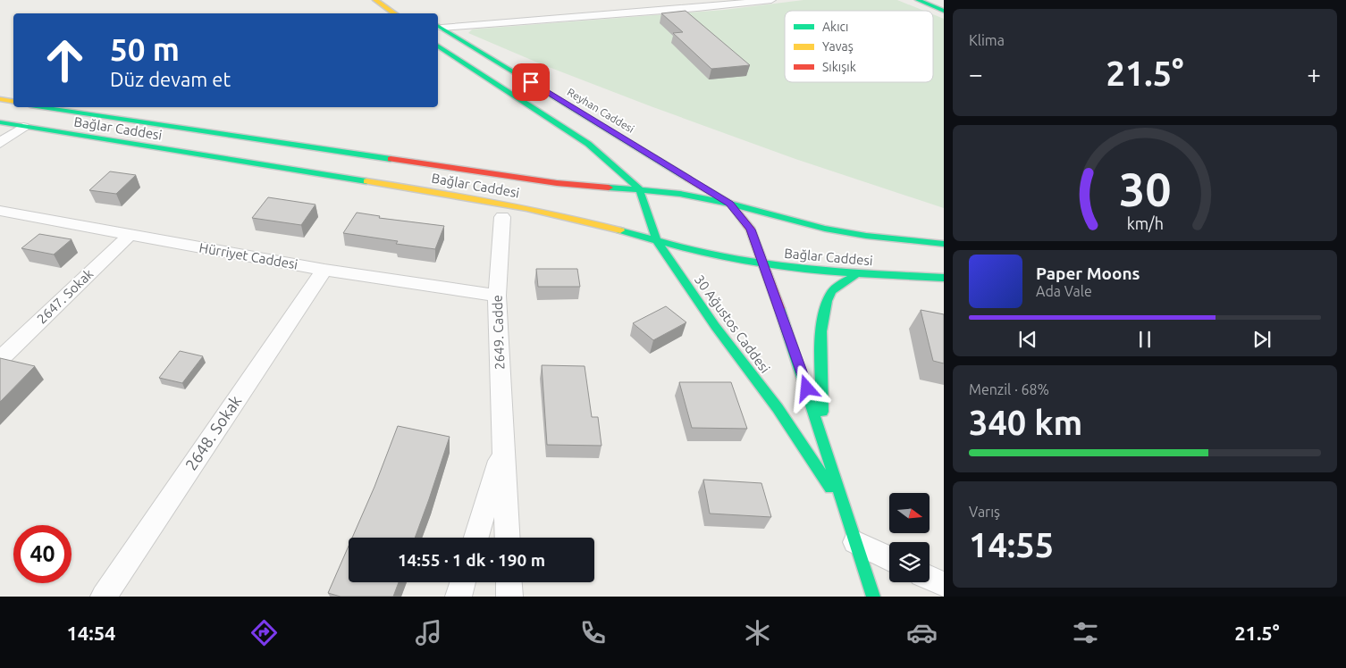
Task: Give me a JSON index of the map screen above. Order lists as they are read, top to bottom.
{
  "streets": {
    "main road": ["Reyhan Caddesi", "Bağlar Caddesi", "30 Ağustos Caddesi"],
    "street": [
      "Hürriyet Caddesi",
      "2647. Sokak",
      "2649. Cadde",
      "2648. Sokak"
    ]
  },
  "crossings": [
    ["Reyhan Caddesi", "Bağlar Caddesi"],
    ["Reyhan Caddesi", "30 Ağustos Caddesi"],
    ["Bağlar Caddesi", "30 Ağustos Caddesi"],
    ["Hürriyet Caddesi", "2647. Sokak"],
    ["Hürriyet Caddesi", "2649. Cadde"],
    ["Hürriyet Caddesi", "2648. Sokak"]
  ],
  "legend": ["Akıcı", "Yavaş", "Sıkışık"],
  "north": "right",
  "page": {
    "tile": [
      "Klima",
      ["Menzil · 68%", "340 km"],
      ["Varış", "14:55"]
    ],
    "turn": ["50 m", "Düz devam et"],
    "heat": ["−", "21.5°", "+"],
    "song": ["Paper Moons", "Ada Vale"],
    "limit": "40",
    "trip": "14:55 · 1 dk · 190 m",
    "tabs": ["14:54", "21.5°"],
    "gauge": ["30", "km/h"]
  }
}
